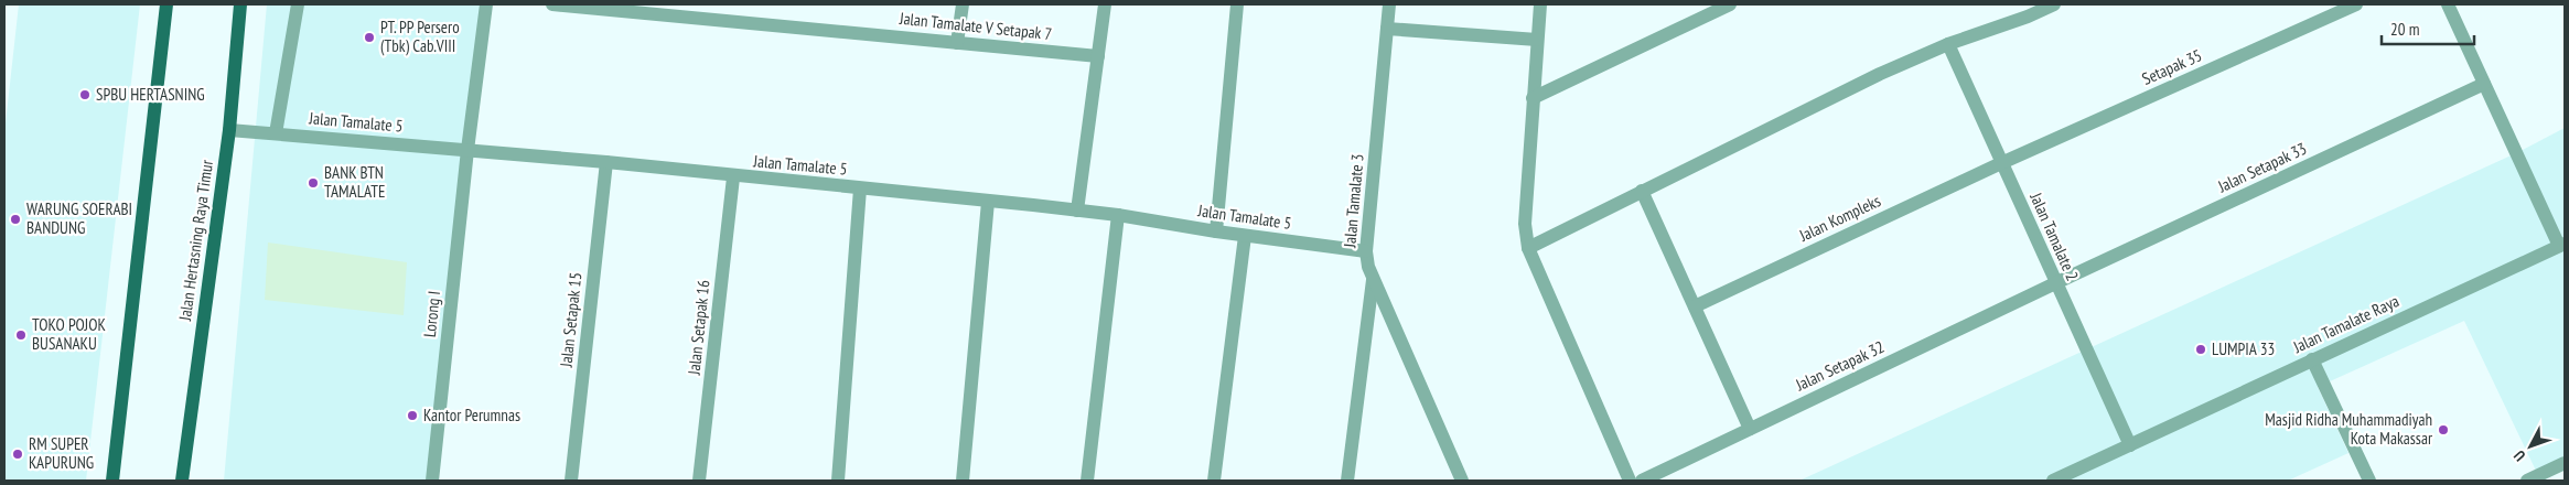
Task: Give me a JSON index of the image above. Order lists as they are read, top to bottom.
{
  "streets": {
    "main road": ["Jalan Hertasning Raya Timur"],
    "street": [
      "Jalan Tamalate V Setapak 7",
      "Setapak 35",
      "Jalan Tamalate 5",
      "Jalan Setapak 33",
      "Jalan Tamalate 3",
      "Jalan Kompleks",
      "Jalan Tamalate 2",
      "Lorong I",
      "Jalan Setapak 15",
      "Jalan Tamalate Raya",
      "Jalan Setapak 16",
      "Jalan Setapak 32"
    ]
  },
  "crossings": [
    ["Setapak 35", "Jalan Kompleks"],
    ["Setapak 35", "Jalan Tamalate 2"],
    ["Jalan Tamalate 5", "Jalan Tamalate 3"],
    ["Jalan Tamalate 5", "Jalan Hertasning Raya Timur"],
    ["Jalan Tamalate 5", "Lorong I"],
    ["Jalan Tamalate 5", "Jalan Setapak 15"],
    ["Jalan Tamalate 5", "Jalan Setapak 16"],
    ["Jalan Setapak 33", "Jalan Tamalate 2"],
    ["Jalan Setapak 33", "Jalan Setapak 32"],
    ["Jalan Kompleks", "Jalan Tamalate 2"],
    ["Jalan Tamalate 2", "Jalan Tamalate Raya"],
    ["Jalan Tamalate 2", "Jalan Setapak 32"]
  ],
  "places": [
    "PT. PP Persero (Tbk) Cab.VIII",
    "SPBU HERTASNING",
    "BANK BTN TAMALATE",
    "WARUNG SOERABI BANDUNG",
    "TOKO POJOK BUSANAKU",
    "LUMPIA 33",
    "Kantor Perumnas",
    "Masjid Ridha Muhammadiyah Kota Makassar",
    "RM SUPER KAPURUNG"
  ],
  "scale_bar": "20 m",
  "north": "bottom left"
}
